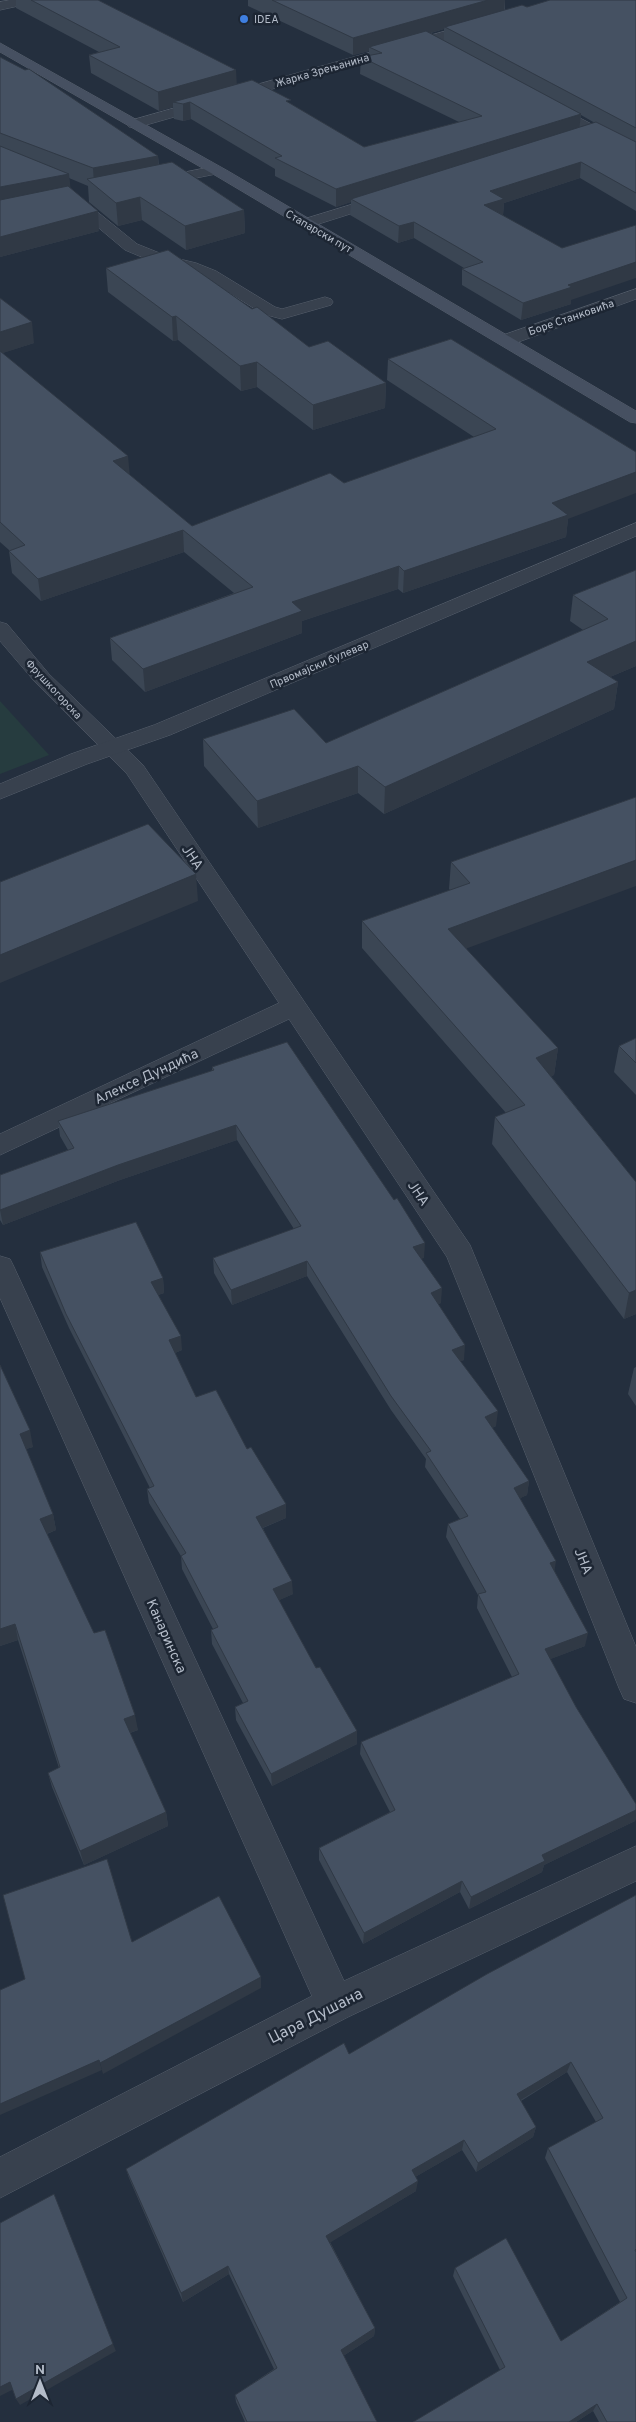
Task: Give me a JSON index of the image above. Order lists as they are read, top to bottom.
{
  "streets": {
    "main road": ["Стапарски пут"],
    "street": [
      "Жарка Зрењанина",
      "Боре Станковића",
      "Првомајски булевар",
      "Фрушкогорска",
      "ЈНА",
      "Алексе Дундића",
      "Канаринска",
      "Цара Душана"
    ]
  },
  "crossings": [
    ["Жарка Зрењанина", "Стапарски пут"],
    ["Стапарски пут", "Боре Станковића"],
    ["Првомајски булевар", "Фрушкогорска"],
    ["Првомајски булевар", "ЈНА"],
    ["Фрушкогорска", "ЈНА"],
    ["ЈНА", "Алексе Дундића"],
    ["Канаринска", "Цара Душана"]
  ],
  "places": ["IDEA"],
  "north": "top"
}
